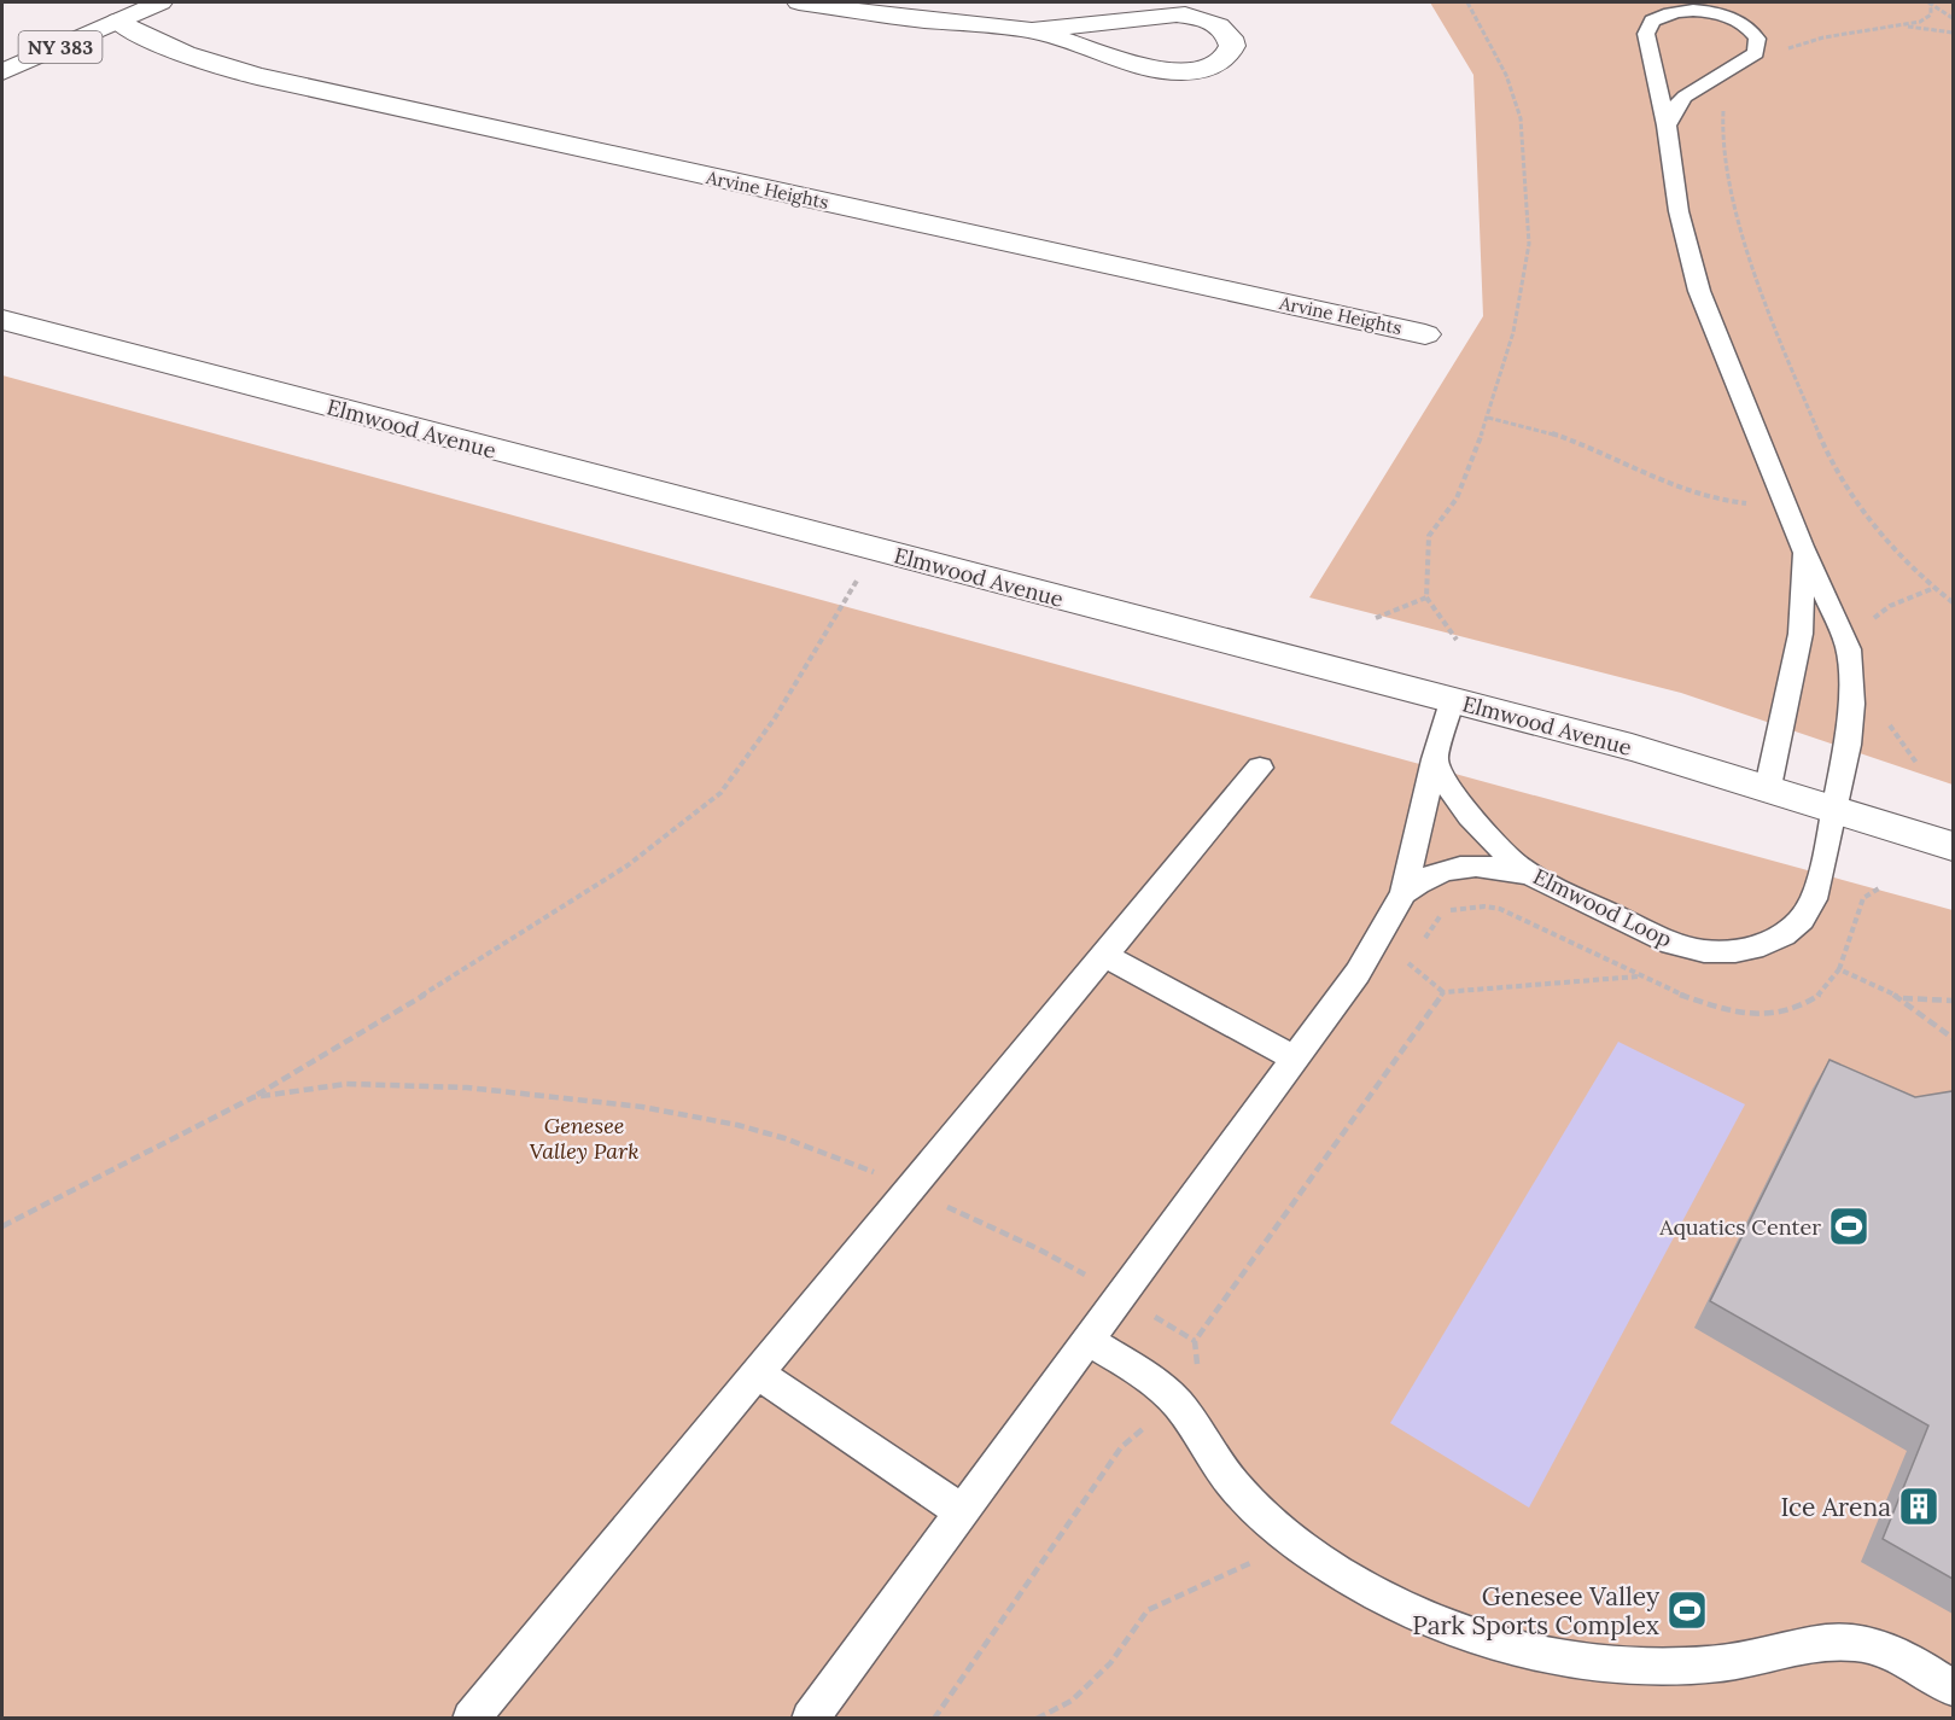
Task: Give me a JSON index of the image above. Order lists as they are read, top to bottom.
{
  "streets": {
    "street": ["NY 383", "Arvine Heights", "Elmwood Avenue"],
    "lane": ["Elmwood Loop"]
  },
  "crossings": [
    ["NY 383", "Arvine Heights"],
    ["Elmwood Avenue", "Elmwood Loop"]
  ],
  "parks": ["Genesee Valley Park"],
  "places": {
    "sports": ["Aquatics Center", "Genesee Valley Park Sports Complex"],
    "building": ["Ice Arena"]
  }
}
